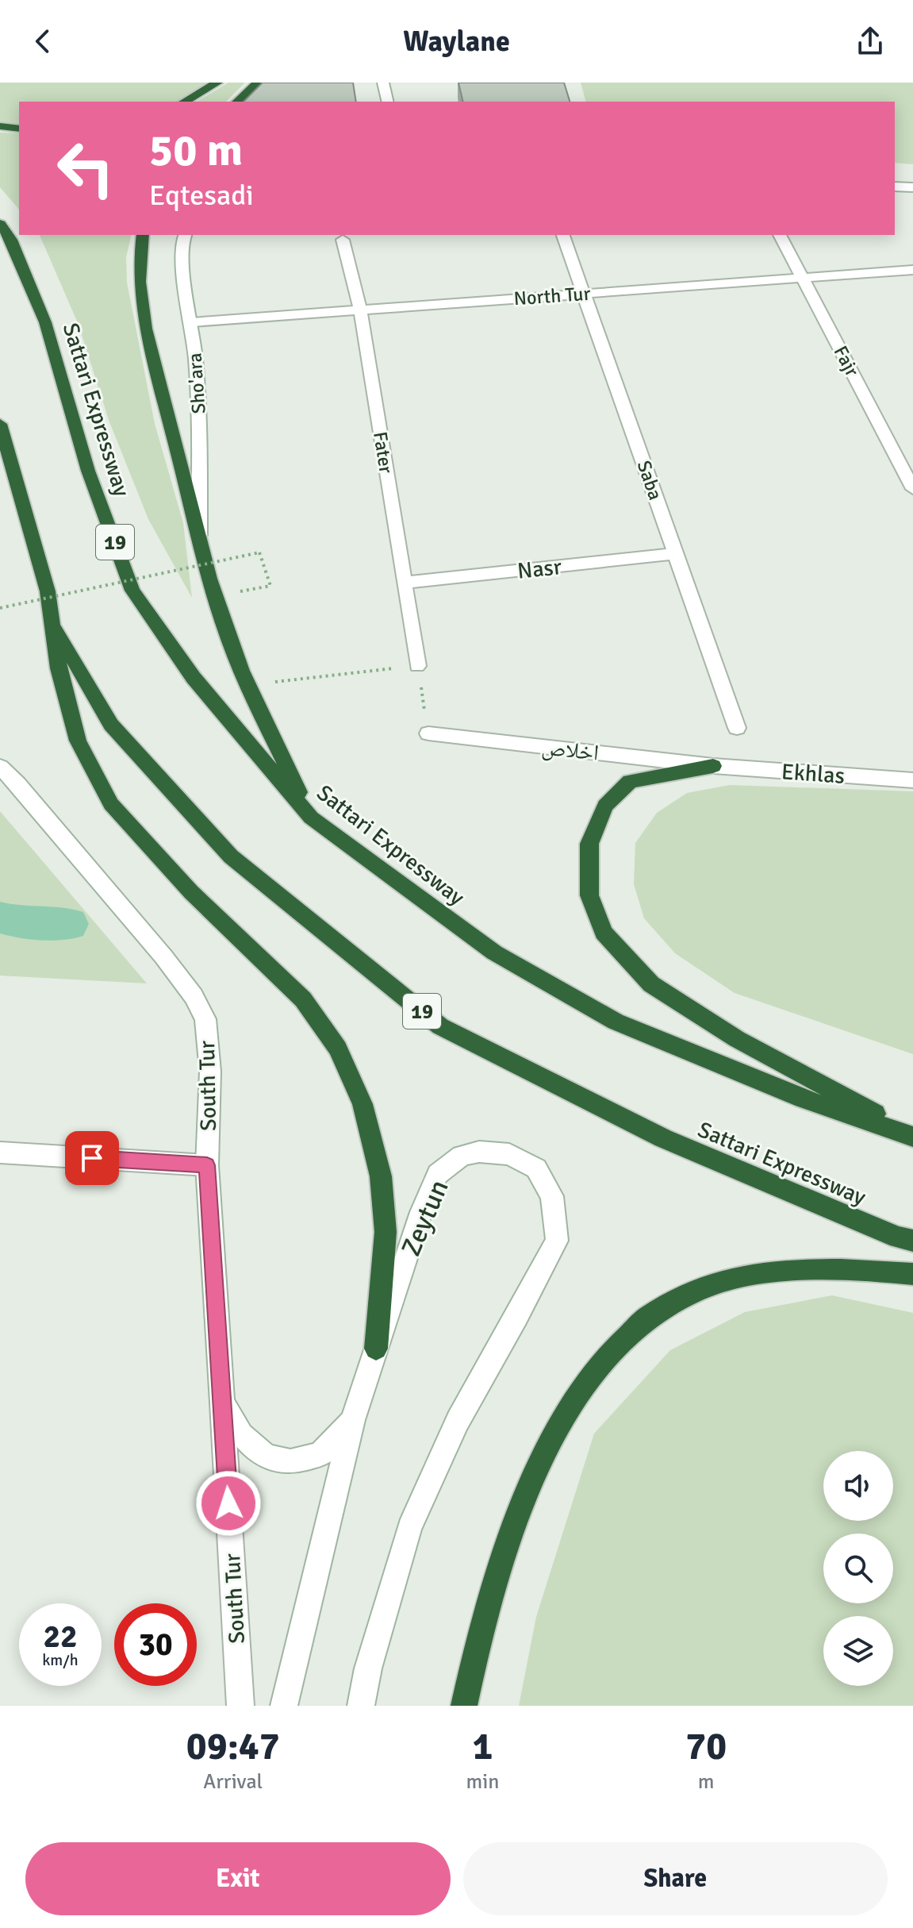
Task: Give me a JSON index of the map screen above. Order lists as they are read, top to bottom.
{
  "streets": {
    "highway": ["Sattari Expressway", "19"],
    "street": [
      "North Tur",
      "Fajr",
      "Sho'ara",
      "Fater",
      "Saba",
      "Nasr",
      "اخلاص",
      "Ekhlas",
      "South Tur",
      "Zeytun"
    ]
  },
  "crossings": [
    ["North Tur", "Fajr"],
    ["North Tur", "Sho'ara"],
    ["North Tur", "Fater"],
    ["North Tur", "Saba"],
    ["Fater", "Nasr"],
    ["Saba", "Nasr"],
    ["اخلاص", "Ekhlas"]
  ],
  "page": {
    "header": "Waylane",
    "turn": ["50 m", "Eqtesadi"],
    "speed": "22 km/h",
    "limit": "30",
    "eta": [
      "09:47",
      "Arrival",
      "1",
      "min",
      "70",
      "m"
    ],
    "buttons": ["Exit", "Share"]
  }
}
